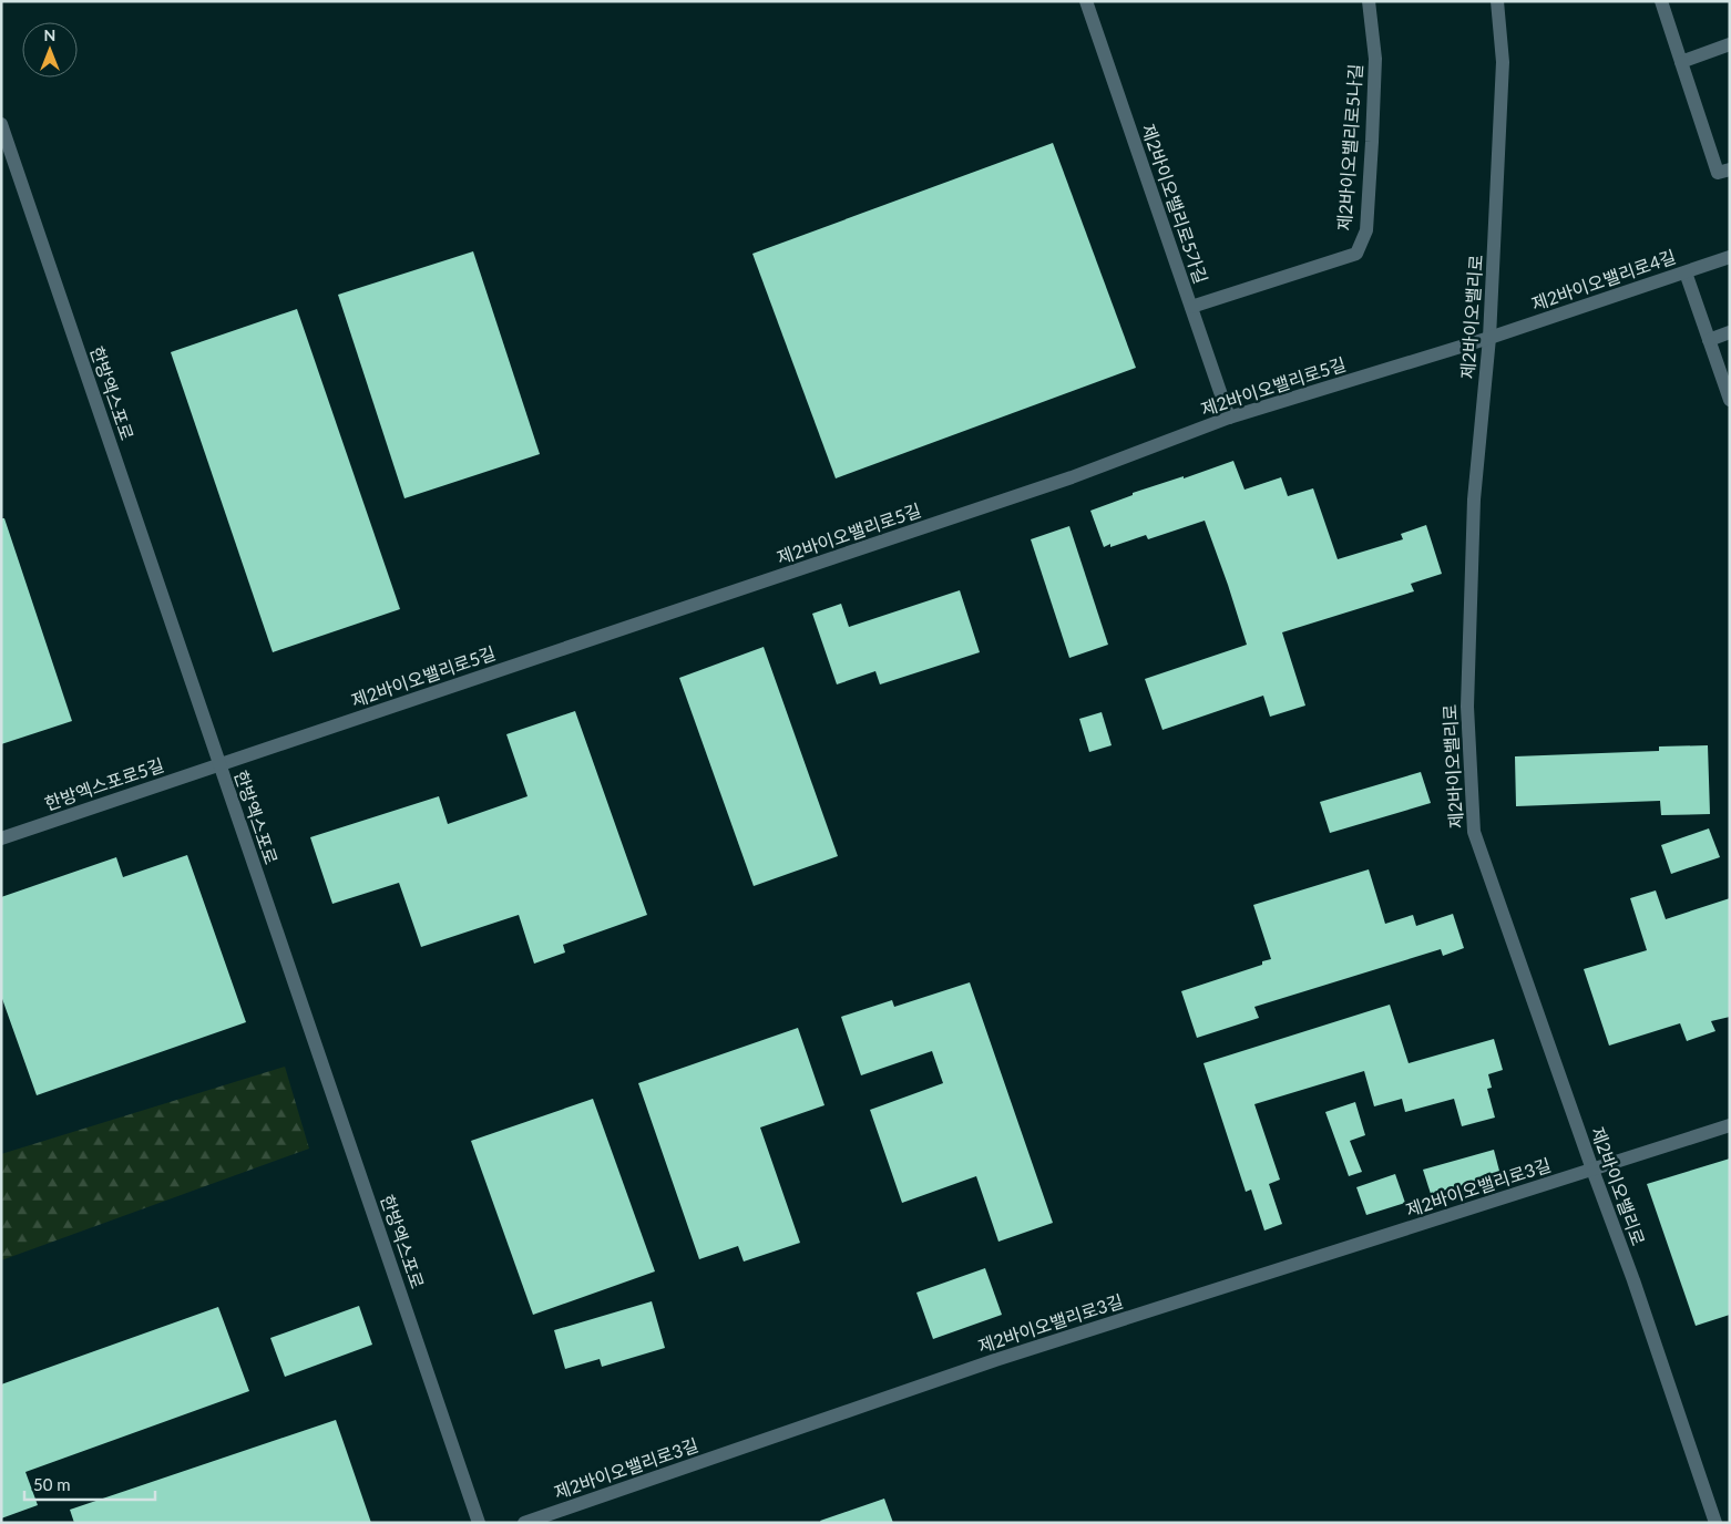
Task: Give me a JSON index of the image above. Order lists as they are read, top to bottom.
{
  "streets": {
    "street": [
      "제2바이오밸리로5나길",
      "제2바이오밸리로5가길",
      "제2바이오밸리로4길",
      "제2바이오밸리로",
      "제2바이오밸리로5길",
      "한방엑스포로",
      "한방엑스포로5길",
      "제2바이오밸리로3길"
    ]
  },
  "crossings": [
    ["제2바이오밸리로5나길", "제2바이오밸리로5가길"],
    ["제2바이오밸리로5가길", "제2바이오밸리로5길"],
    ["제2바이오밸리로4길", "제2바이오밸리로"],
    ["제2바이오밸리로4길", "제2바이오밸리로5길"],
    ["제2바이오밸리로", "제2바이오밸리로5길"],
    ["제2바이오밸리로", "제2바이오밸리로3길"],
    ["제2바이오밸리로5길", "한방엑스포로"],
    ["제2바이오밸리로5길", "한방엑스포로5길"],
    ["한방엑스포로", "한방엑스포로5길"]
  ],
  "scale_bar": "50 m",
  "north": "top"
}
